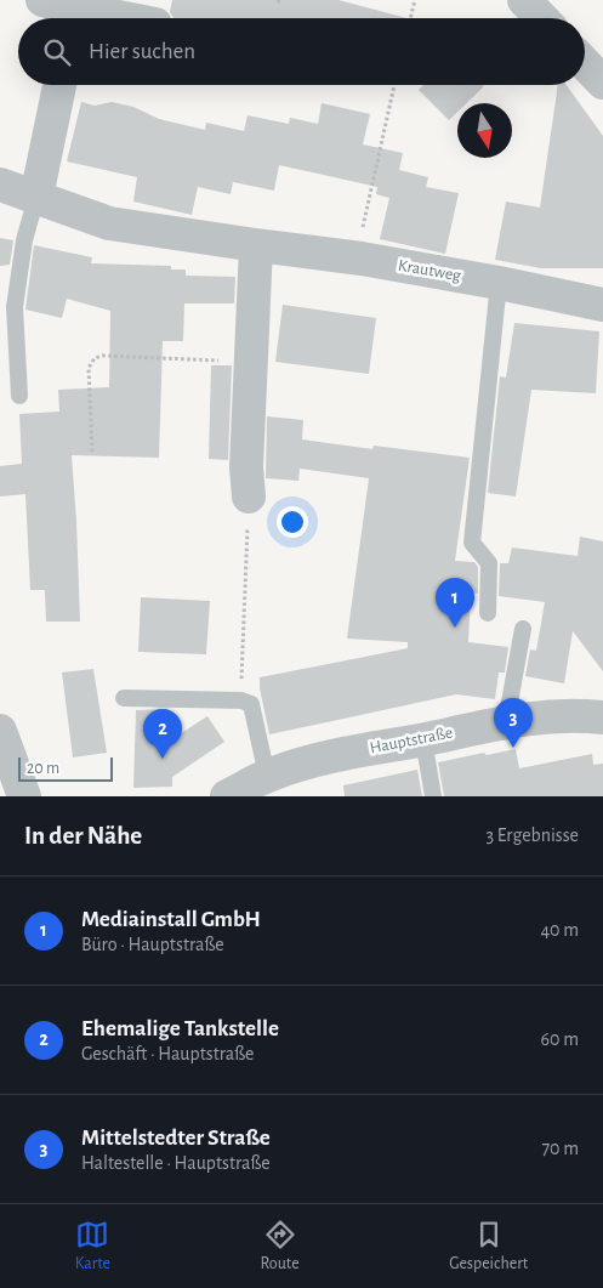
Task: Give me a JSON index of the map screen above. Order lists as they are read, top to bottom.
{
  "streets": {
    "street": ["Krautweg", "Hauptstraße"]
  },
  "scale_bar": "20 m",
  "north": "bottom",
  "page": {
    "search": "Hier suchen",
    "pins": ["1", "3", "2"],
    "scale": "20 m",
    "heading": ["In der Nähe", "3 Ergebnisse"],
    "list": [
      {
        "mark": "1",
        "name": "Mediainstall GmbH",
        "note": "Büro · Hauptstraße",
        "value": "40 m"
      },
      {
        "mark": "2",
        "name": "Ehemalige Tankstelle",
        "note": "Geschäft · Hauptstraße",
        "value": "60 m"
      },
      {
        "mark": "3",
        "name": "Mittelstedter Straße",
        "note": "Haltestelle · Hauptstraße",
        "value": "70 m"
      }
    ],
    "nav": ["Karte", "Route", "Gespeichert"]
  }
}
